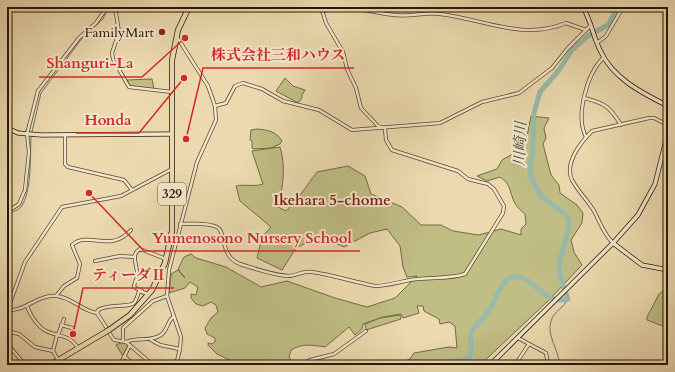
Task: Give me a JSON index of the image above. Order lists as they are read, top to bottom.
{
  "streets": {
    "highway": ["329"]
  },
  "districts": ["Ikehara 5-chome"],
  "water": ["川崎川"],
  "places": [
    "FamilyMart",
    "Shanguri-La",
    "Honda",
    "株式会社三和ハウス",
    "Yumenosono Nursery School",
    "ティーダⅡ"
  ]
}
